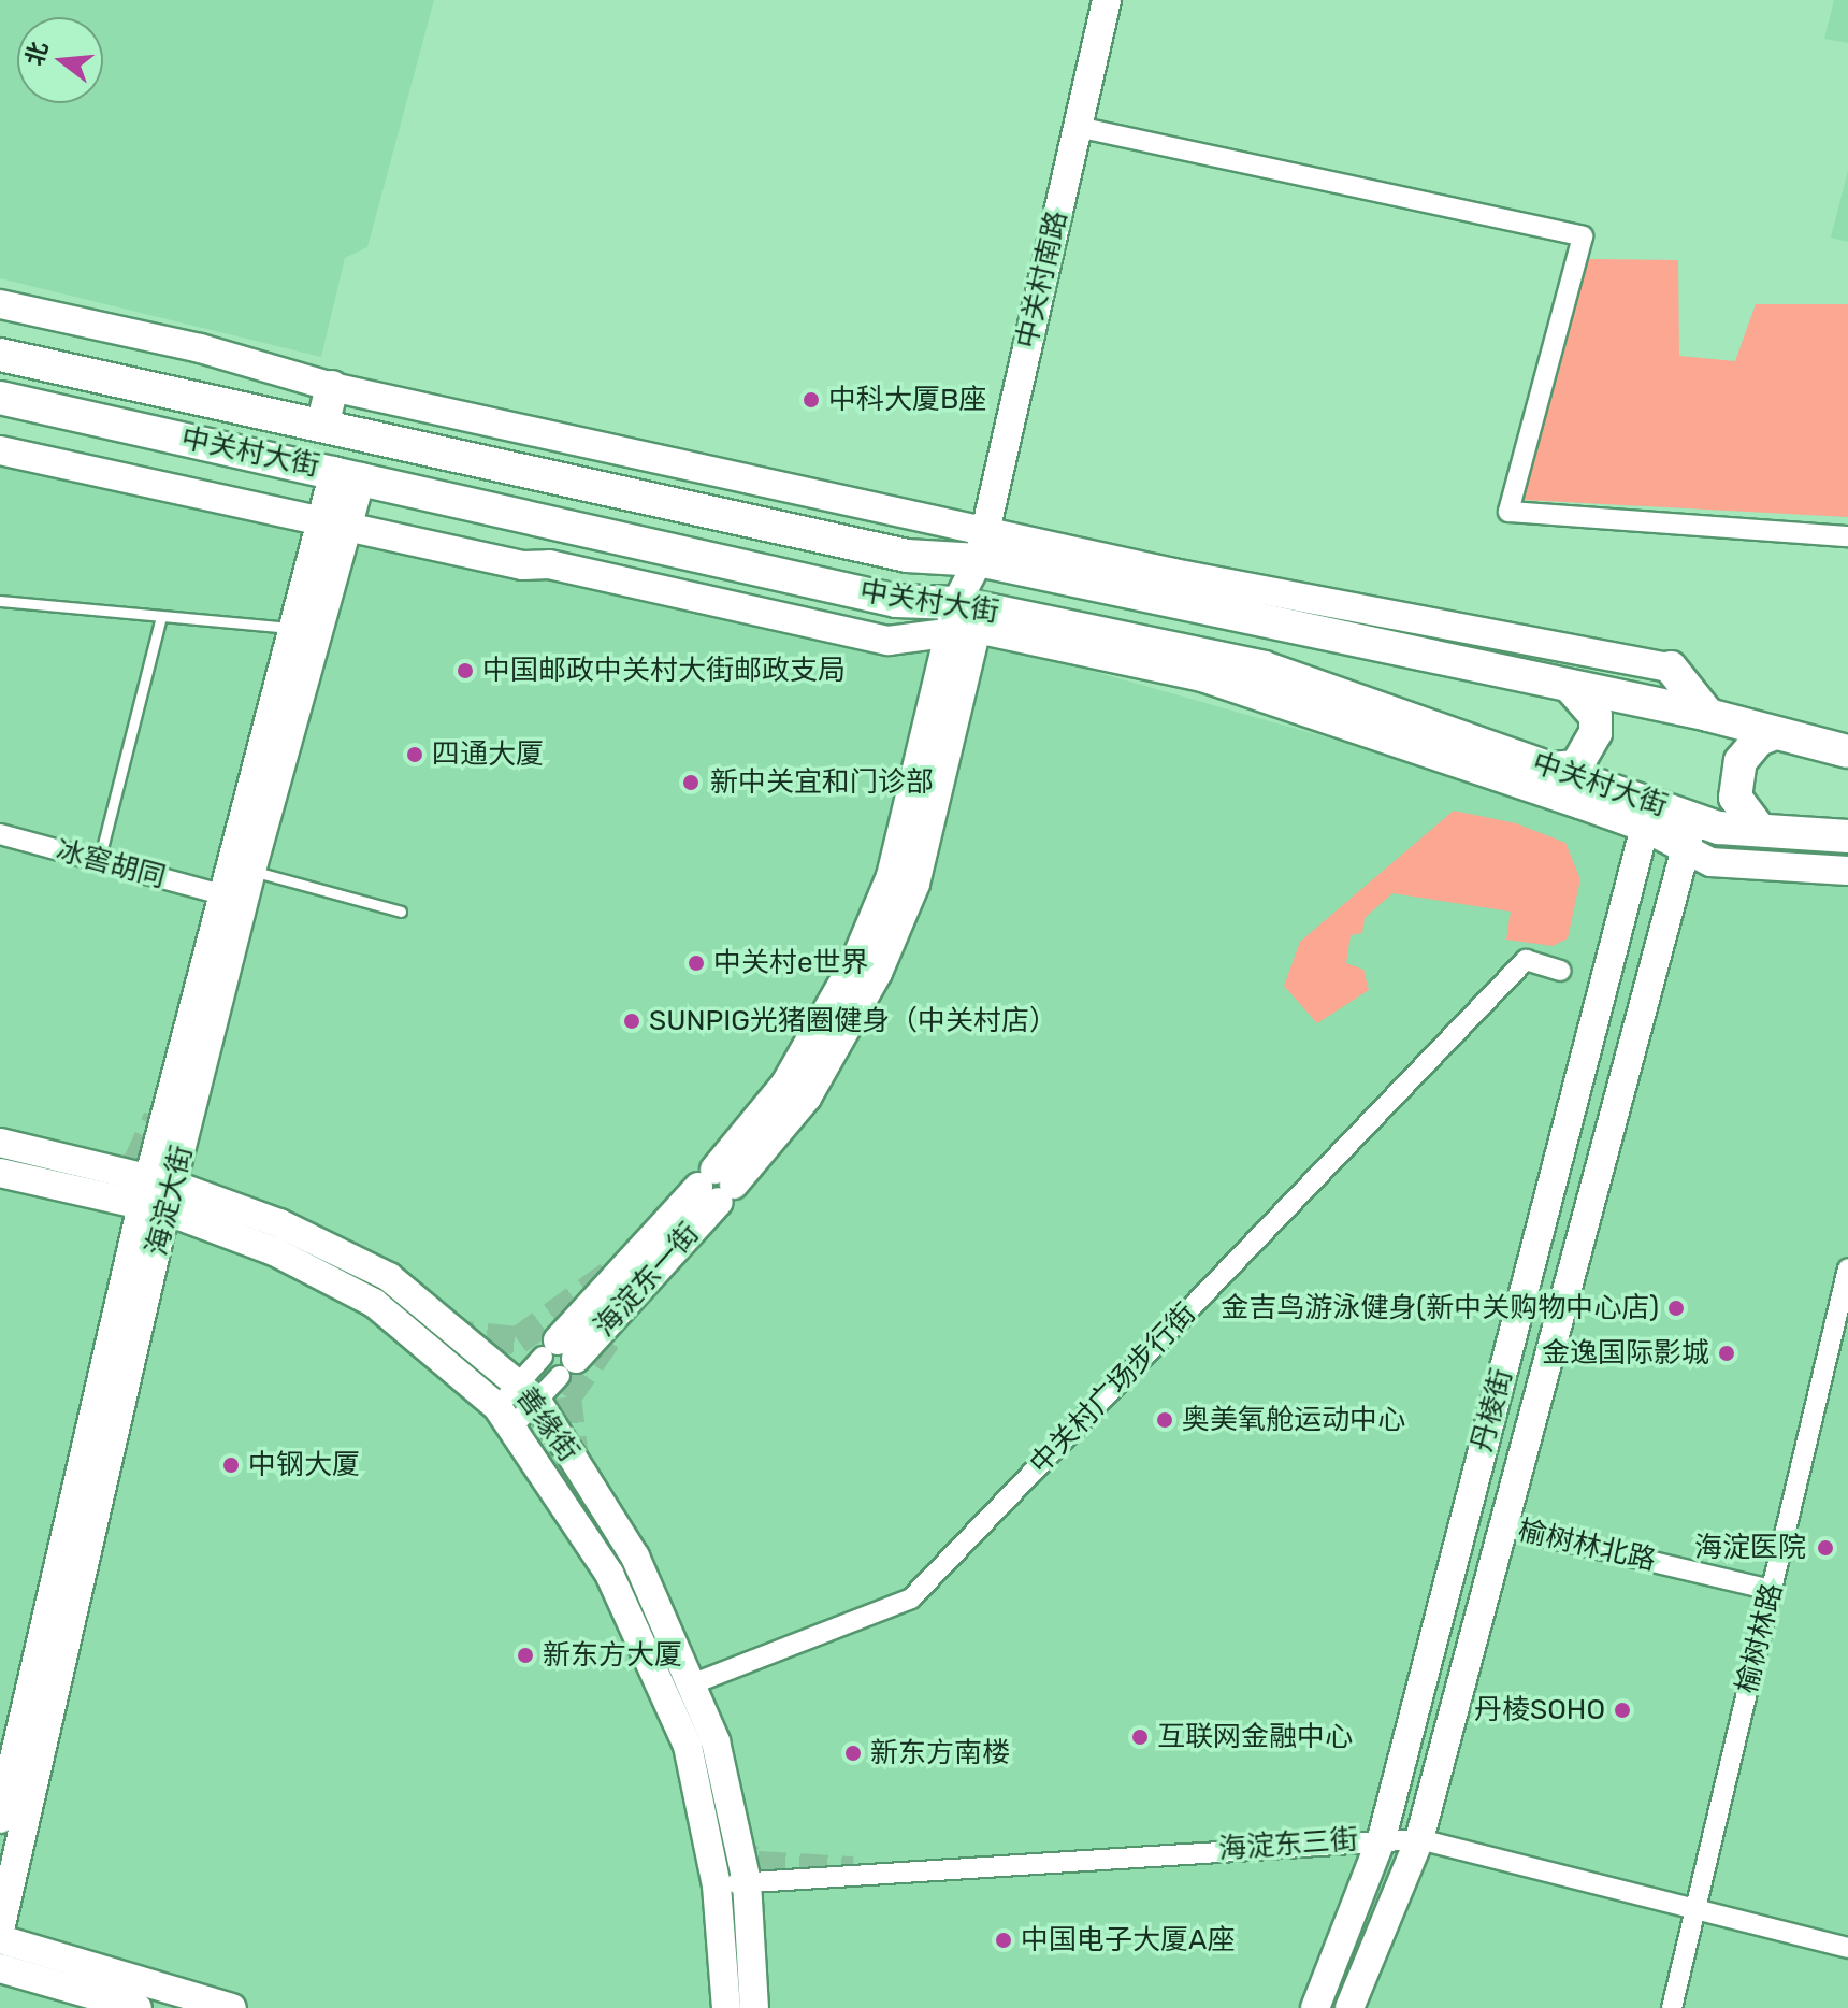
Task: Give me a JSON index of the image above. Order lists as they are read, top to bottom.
{
  "streets": {
    "main road": [
      "中关村南路",
      "中关村大街",
      "海淀大街",
      "海淀东一街",
      "丹棱街",
      "善缘街"
    ],
    "street": [
      "冰窖胡同",
      "中关村广场步行街",
      "榆树林北路",
      "榆树林路",
      "海淀东三街"
    ]
  },
  "crossings": [
    ["中关村南路", "中关村大街"],
    ["中关村南路", "海淀东一街"],
    ["中关村大街", "海淀大街"],
    ["中关村大街", "海淀东一街"],
    ["中关村大街", "丹棱街"],
    ["冰窖胡同", "海淀大街"],
    ["海淀大街", "善缘街"],
    ["海淀东一街", "善缘街"],
    ["中关村广场步行街", "善缘街"],
    ["丹棱街", "榆树林北路"],
    ["丹棱街", "海淀东三街"],
    ["善缘街", "海淀东三街"],
    ["榆树林北路", "榆树林路"],
    ["榆树林路", "海淀东三街"]
  ],
  "places": [
    "中科大厦B座",
    "中国邮政中关村大街邮政支局",
    "四通大厦",
    "新中关宜和门诊部",
    "中关村e世界",
    "SUNPIG光猪圈健身（中关村店）",
    "金吉鸟游泳健身(新中关购物中心店)",
    "金逸国际影城",
    "奥美氧舱运动中心",
    "中钢大厦",
    "海淀医院",
    "新东方大厦",
    "丹棱SOHO",
    "互联网金融中心",
    "新东方南楼",
    "中国电子大厦A座"
  ],
  "north": "left"
}
